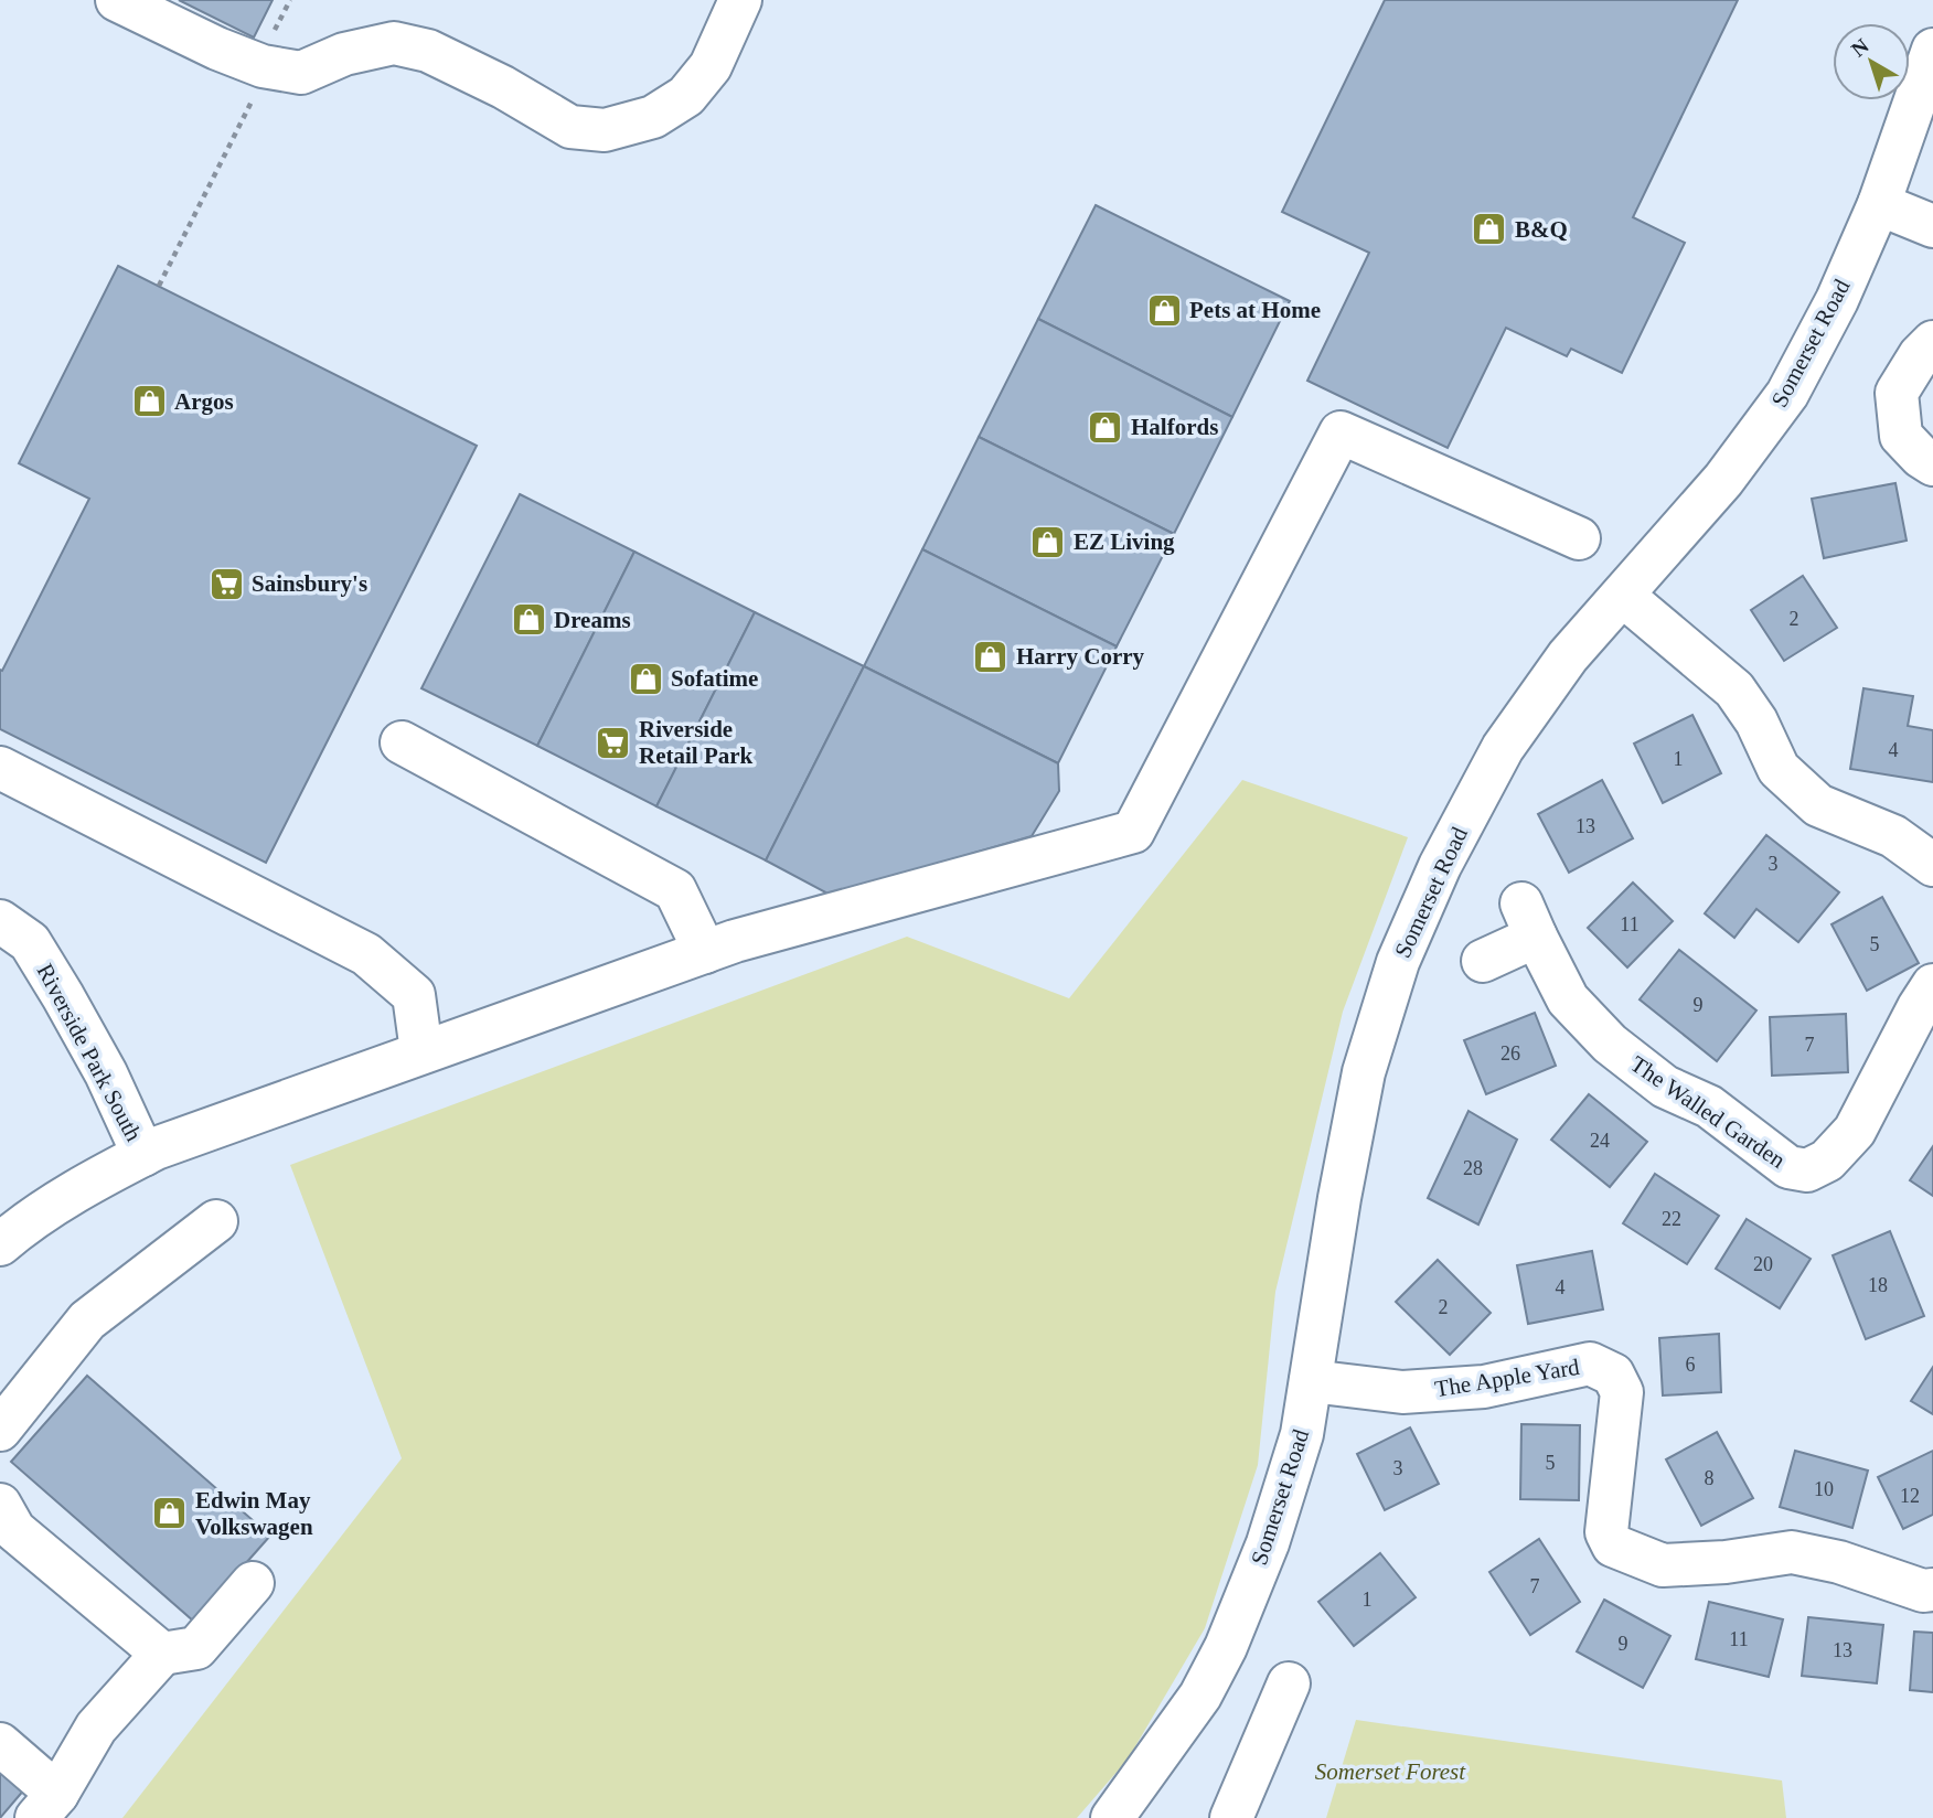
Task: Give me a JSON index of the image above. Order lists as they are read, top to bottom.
{
  "streets": {
    "street": [
      "Somerset Road",
      "Riverside Park South",
      "The Walled Garden",
      "The Apple Yard"
    ]
  },
  "crossings": [
    ["Somerset Road", "The Apple Yard"]
  ],
  "parks": ["Somerset Forest"],
  "places": {
    "shop": [
      "B&Q",
      "Pets at Home",
      "Argos",
      "Halfords",
      "EZ Living",
      "Dreams",
      "Harry Corry",
      "Sofatime",
      "Edwin May Volkswagen"
    ],
    "supermarket": ["Sainsbury's", "Riverside Retail Park"]
  },
  "house_numbers": [
    "2",
    "4",
    "1",
    "13",
    "3",
    "11",
    "5",
    "9",
    "7",
    "26",
    "24",
    "28",
    "22",
    "20",
    "18",
    "4",
    "2",
    "6",
    "5",
    "3",
    "8",
    "10",
    "12",
    "7",
    "1",
    "11",
    "9",
    "13"
  ],
  "north": "top left"
}
